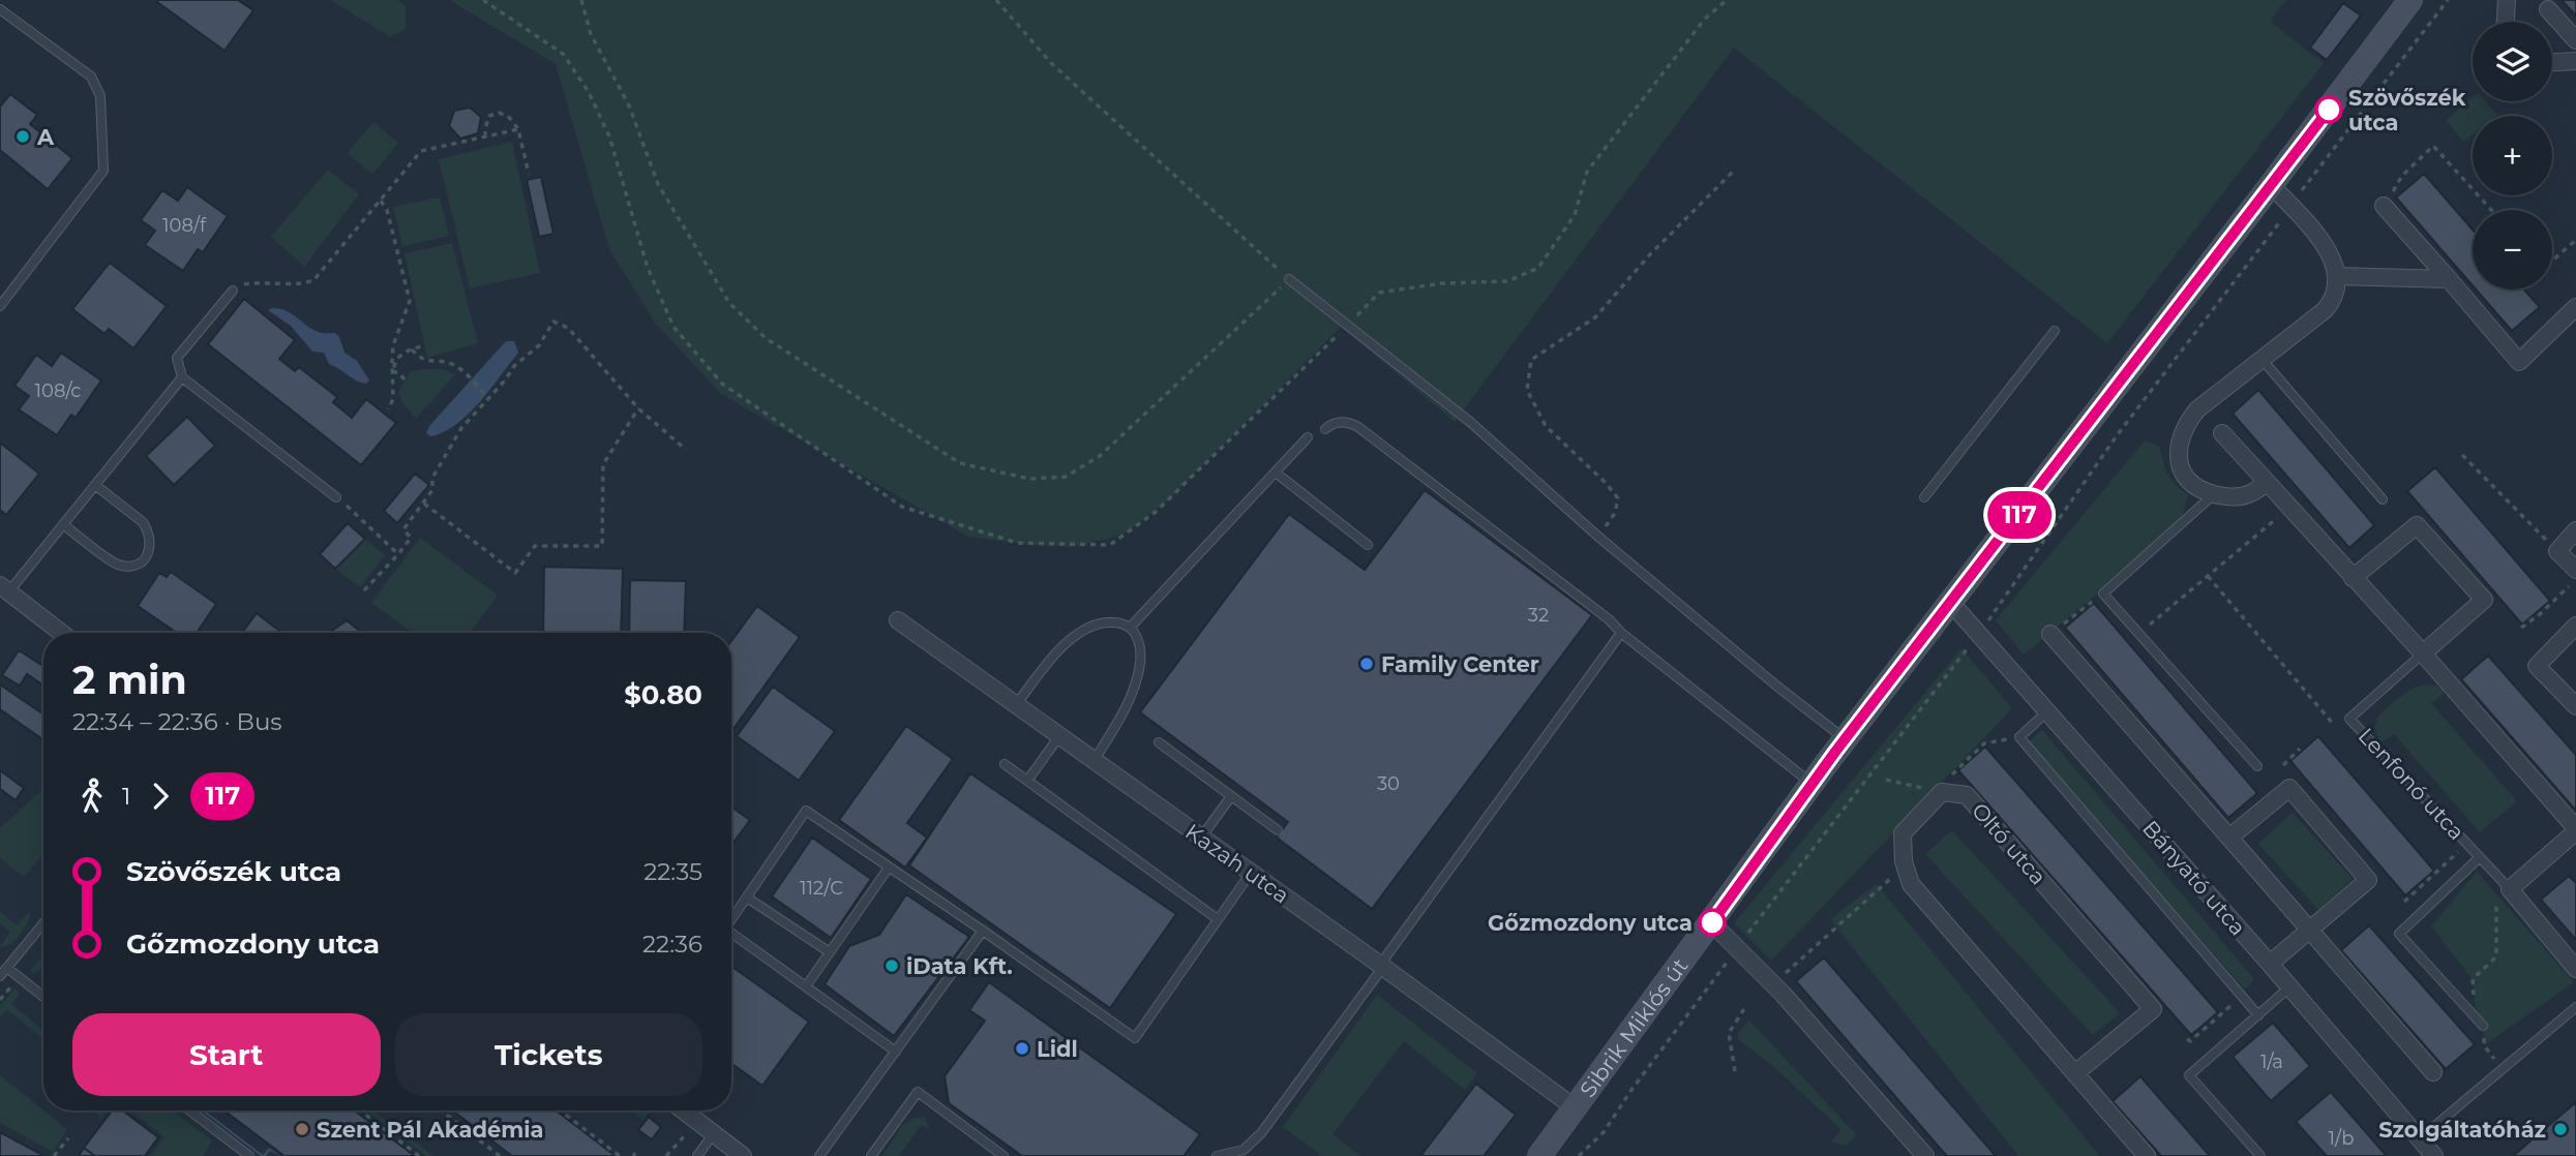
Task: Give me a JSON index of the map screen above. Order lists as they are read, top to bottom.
{
  "streets": {
    "street": [
      "Lenfonó utca",
      "Oltó utca",
      "Kazah utca",
      "Bányató utca",
      "Sibrik Miklós út"
    ]
  },
  "crossings": [
    ["Kazah utca", "Sibrik Miklós út"],
    ["Bányató utca", "Sibrik Miklós út"]
  ],
  "places": [
    "Szövőszék utca",
    "A",
    "Family Center",
    "Gőzmozdony utca",
    "iData Kft.",
    "Lidl",
    "Szent Pál Akadémia",
    "Szolgáltatóház"
  ],
  "lines": ["bus line 117"],
  "house_numbers": [
    "108/f",
    "108/c",
    "32",
    "30",
    "112/C",
    "1/a",
    "1/b"
  ],
  "page": {
    "on_map": "117",
    "map_buttons": ["+", "−"],
    "heading": ["2 min", "22:34 – 22:36 · Bus", "$0.80"],
    "legs": ["1", "117"],
    "list": [
      {
        "name": "Szövőszék utca",
        "value": "22:35"
      },
      {
        "name": "Gőzmozdony utca",
        "value": "22:36"
      }
    ],
    "buttons": ["Start", "Tickets"]
  }
}
